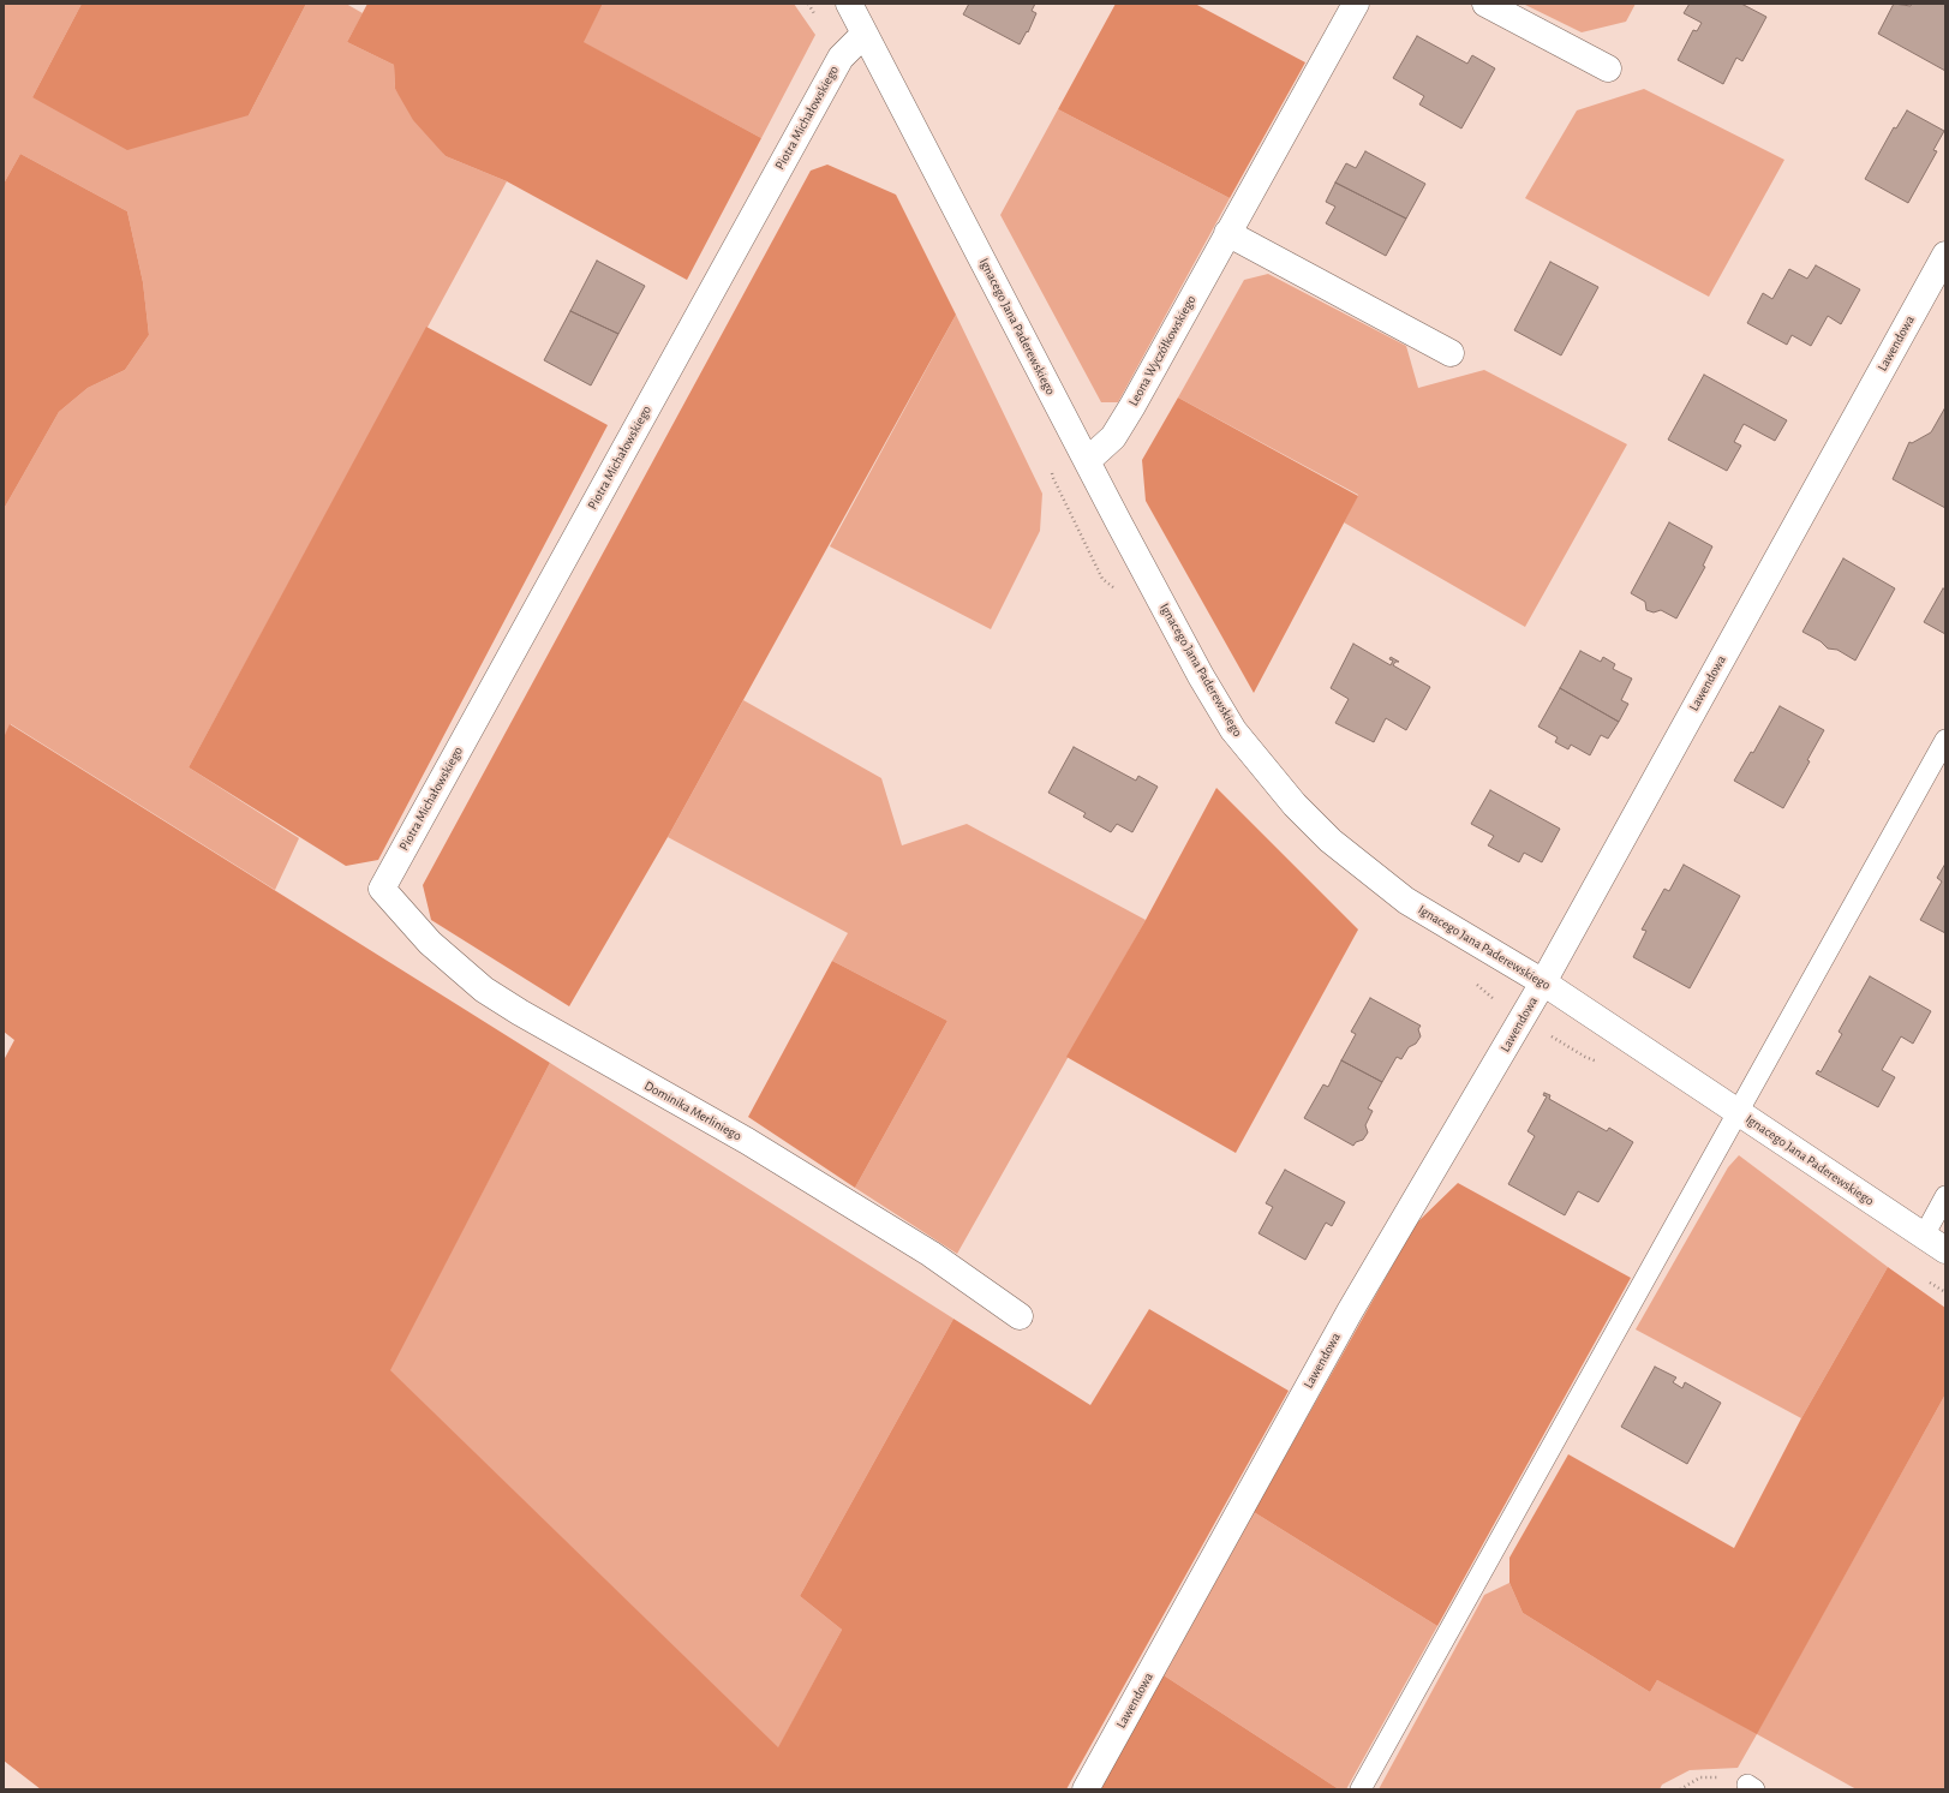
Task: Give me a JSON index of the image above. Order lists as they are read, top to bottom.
{
  "streets": {
    "street": [
      "Piotra Michałowskiego",
      "Ignacego Jana Paderewskiego",
      "Lawendowa",
      "Leona Wyczółkowskiego",
      "Dominika Merliniego"
    ]
  },
  "crossings": [
    ["Piotra Michałowskiego", "Ignacego Jana Paderewskiego"],
    ["Piotra Michałowskiego", "Dominika Merliniego"],
    ["Ignacego Jana Paderewskiego", "Lawendowa"],
    ["Ignacego Jana Paderewskiego", "Leona Wyczółkowskiego"]
  ]
}
